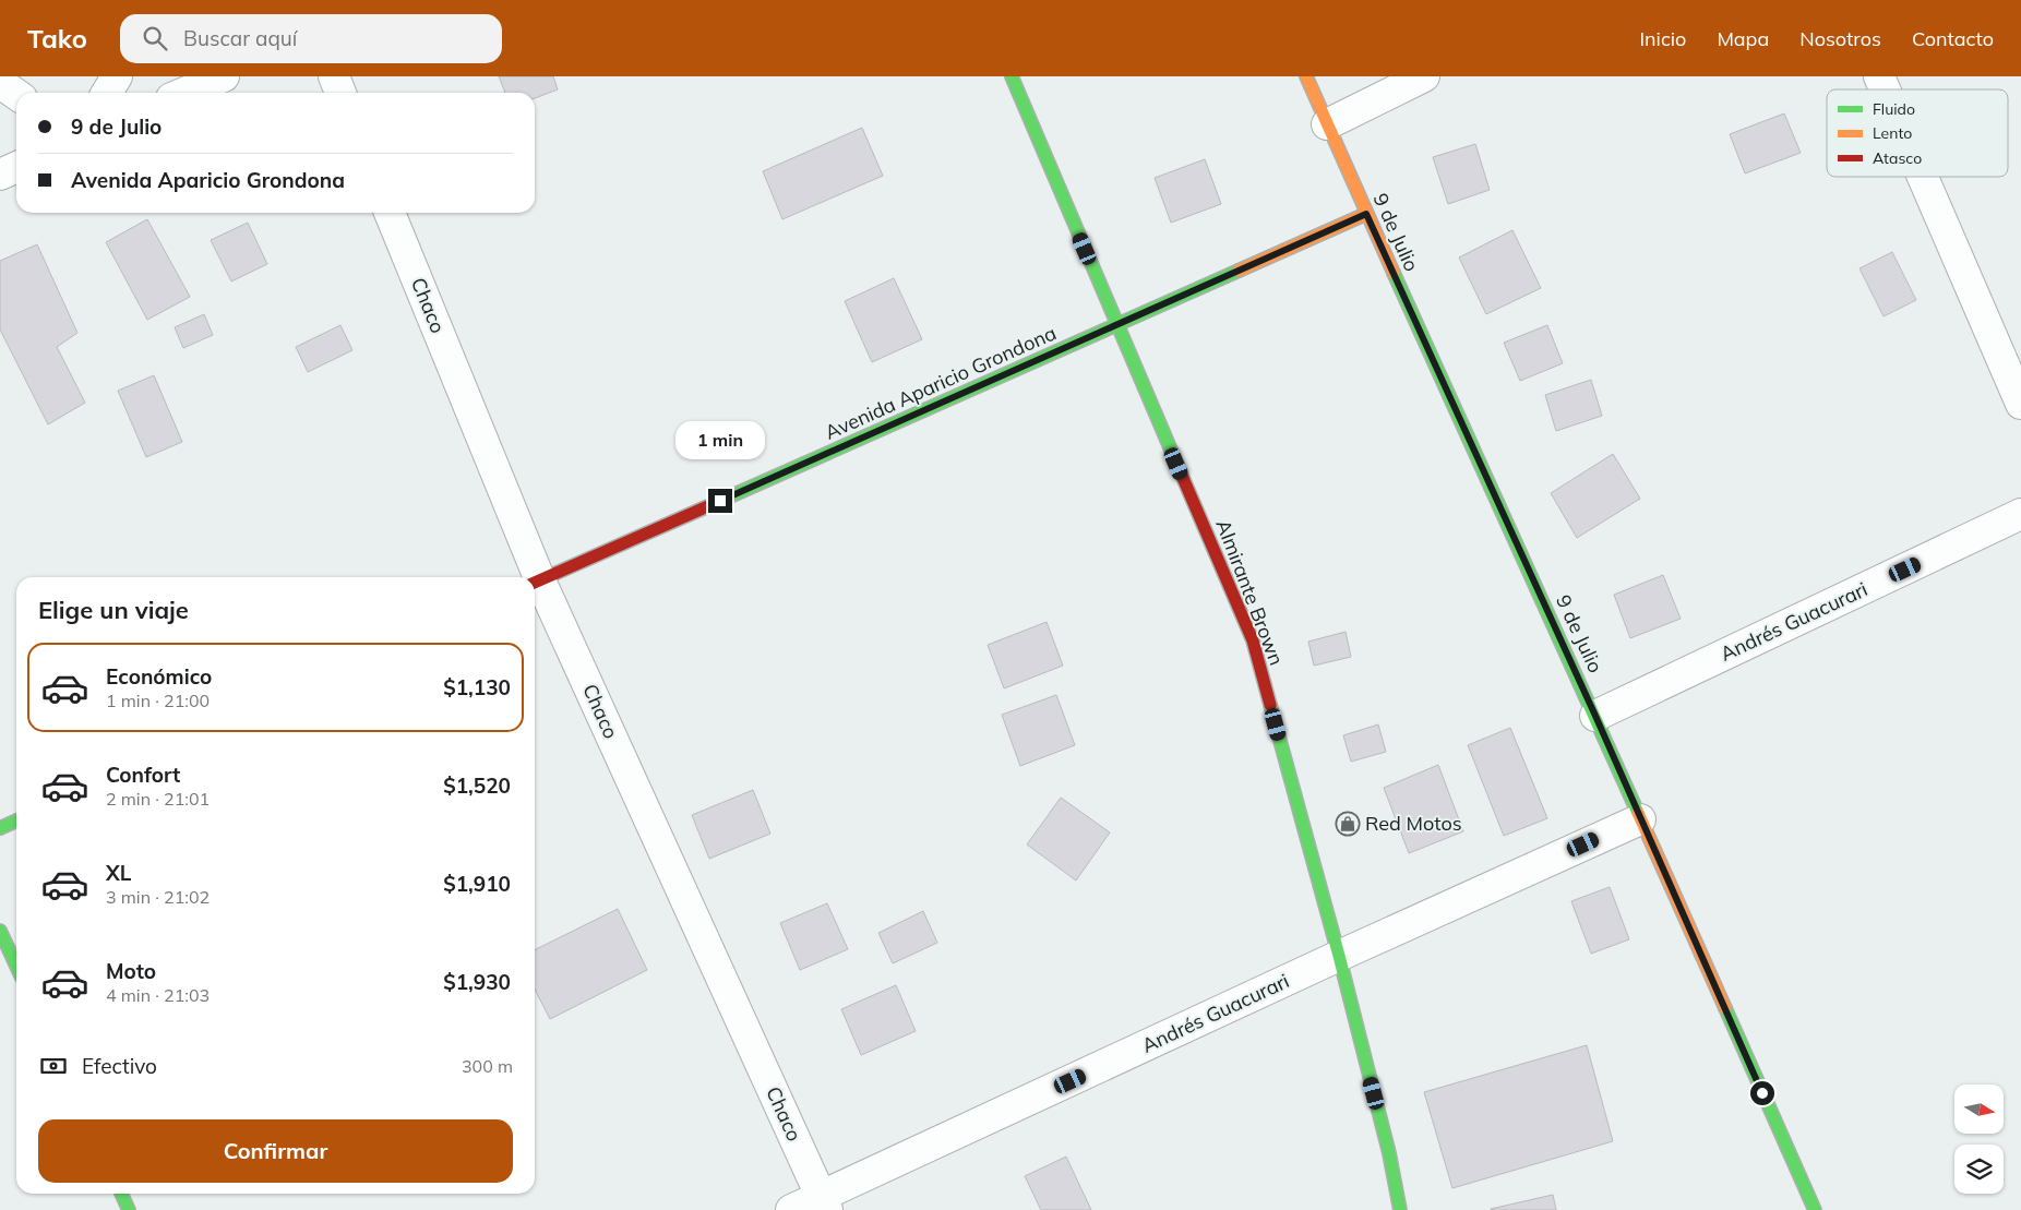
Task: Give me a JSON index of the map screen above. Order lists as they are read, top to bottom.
{
  "streets": {
    "street": [
      "9 de Julio",
      "Chaco",
      "Avenida Aparicio Grondona",
      "Almirante Brown",
      "Andrés Guacurari"
    ]
  },
  "crossings": [
    ["9 de Julio", "Avenida Aparicio Grondona"],
    ["9 de Julio", "Andrés Guacurari"],
    ["Chaco", "Avenida Aparicio Grondona"],
    ["Chaco", "Andrés Guacurari"],
    ["Avenida Aparicio Grondona", "Almirante Brown"],
    ["Almirante Brown", "Andrés Guacurari"]
  ],
  "places": {
    "shop": ["Red Motos"]
  },
  "legend": ["Fluido", "Lento", "Atasco"],
  "north": "right",
  "page": {
    "header": "Tako",
    "search": "Buscar aquí",
    "nav": [
      "Inicio",
      "Mapa",
      "Nosotros",
      "Contacto"
    ],
    "banner": ["9 de Julio", "Avenida Aparicio Grondona"],
    "bubble": "1 min",
    "heading": "Elige un viaje",
    "list": [
      {
        "name": "Económico",
        "note": "1 min · 21:00",
        "value": "$1,130"
      },
      {
        "name": "Confort",
        "note": "2 min · 21:01",
        "value": "$1,520"
      },
      {
        "name": "XL",
        "note": "3 min · 21:02",
        "value": "$1,910"
      },
      {
        "name": "Moto",
        "note": "4 min · 21:03",
        "value": "$1,930"
      }
    ],
    "pay": ["Efectivo", "300 m"],
    "buttons": "Confirmar"
  }
}
